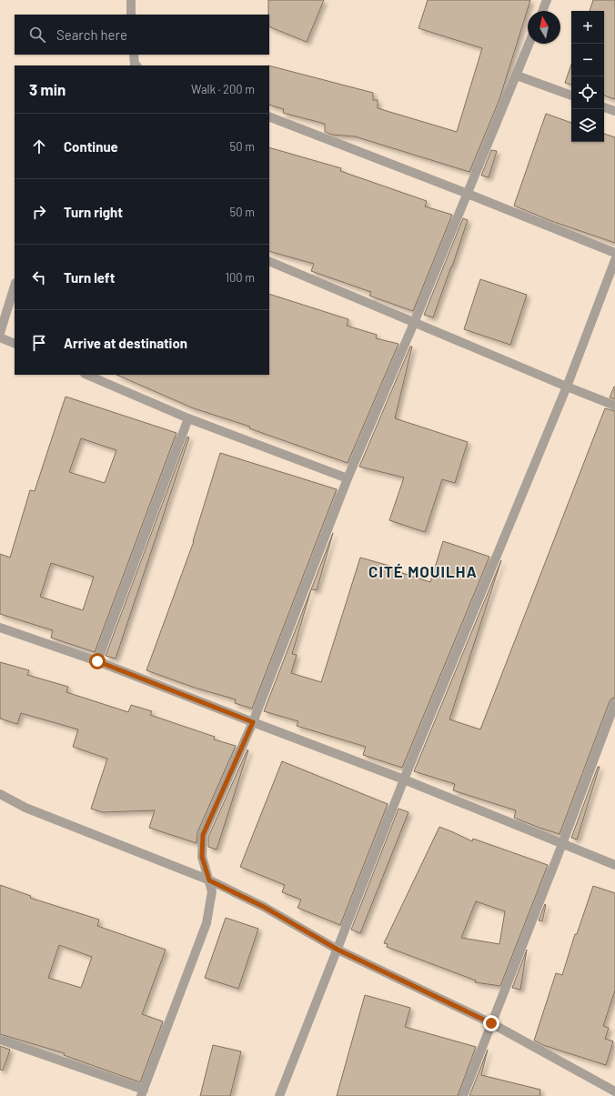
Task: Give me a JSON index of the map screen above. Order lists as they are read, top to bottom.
{
  "districts": ["CITÉ MOUILHA"],
  "north": "top",
  "page": {
    "map_buttons": ["+", "−"],
    "search": "Search here",
    "heading": ["3 min", "Walk · 200 m"],
    "list": [
      ["Continue", "50 m"],
      ["Turn right", "50 m"],
      ["Turn left", "100 m"],
      "Arrive at destination"
    ]
  }
}
